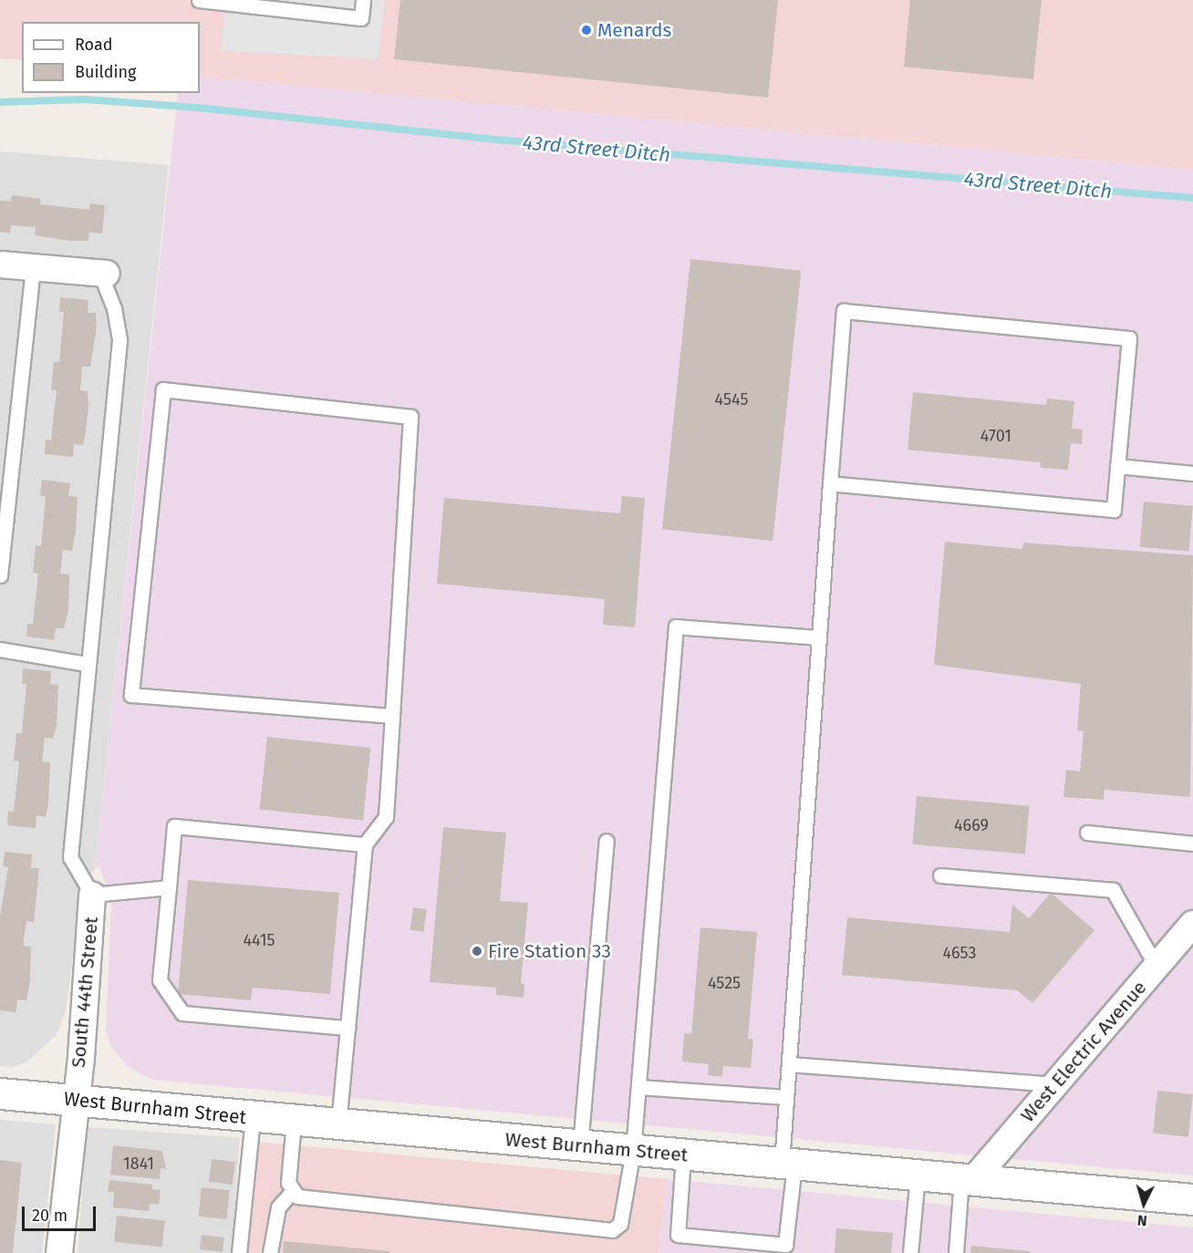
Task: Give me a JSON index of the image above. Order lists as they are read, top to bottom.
{
  "streets": {
    "street": ["South 44th Street", "West Electric Avenue", "West Burnham Street"]
  },
  "crossings": [
    ["South 44th Street", "West Burnham Street"],
    ["West Electric Avenue", "West Burnham Street"]
  ],
  "water": ["43rd Street Ditch"],
  "places": ["Menards", "Fire Station 33"],
  "house_numbers": [
    "4545",
    "4701",
    "4669",
    "4415",
    "4653",
    "4525",
    "1841"
  ],
  "legend": ["Road", "Building"],
  "scale_bar": "20 m",
  "north": "bottom"
}
